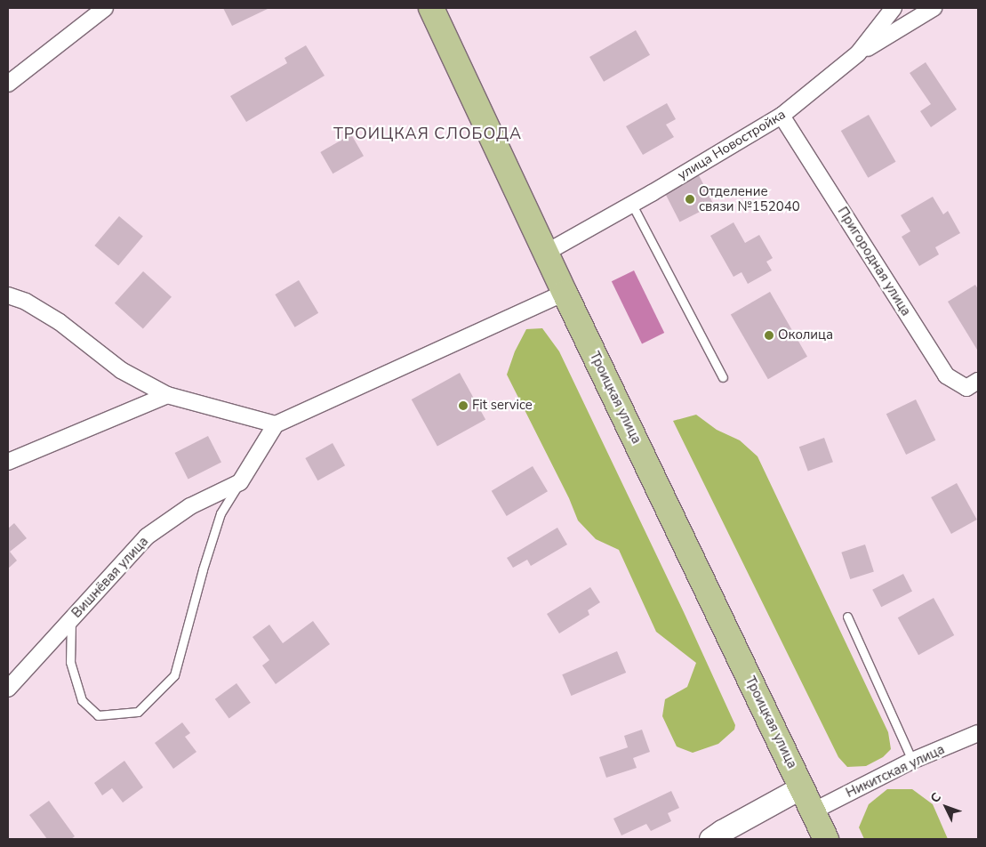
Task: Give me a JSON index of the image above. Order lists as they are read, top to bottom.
{
  "streets": {
    "main road": ["Троицкая улица"],
    "street": [
      "улица Новостройка",
      "Пригородная улица",
      "Вишнёвая улица",
      "Никитская улица"
    ]
  },
  "crossings": [
    ["улица Новостройка", "Пригородная улица"],
    ["улица Новостройка", "Троицкая улица"],
    ["Троицкая улица", "Никитская улица"]
  ],
  "districts": ["ТРОИЦКАЯ СЛОБОДА"],
  "places": ["Отделение связи №152040", "Околица", "Fit service"],
  "north": "top left"
}
